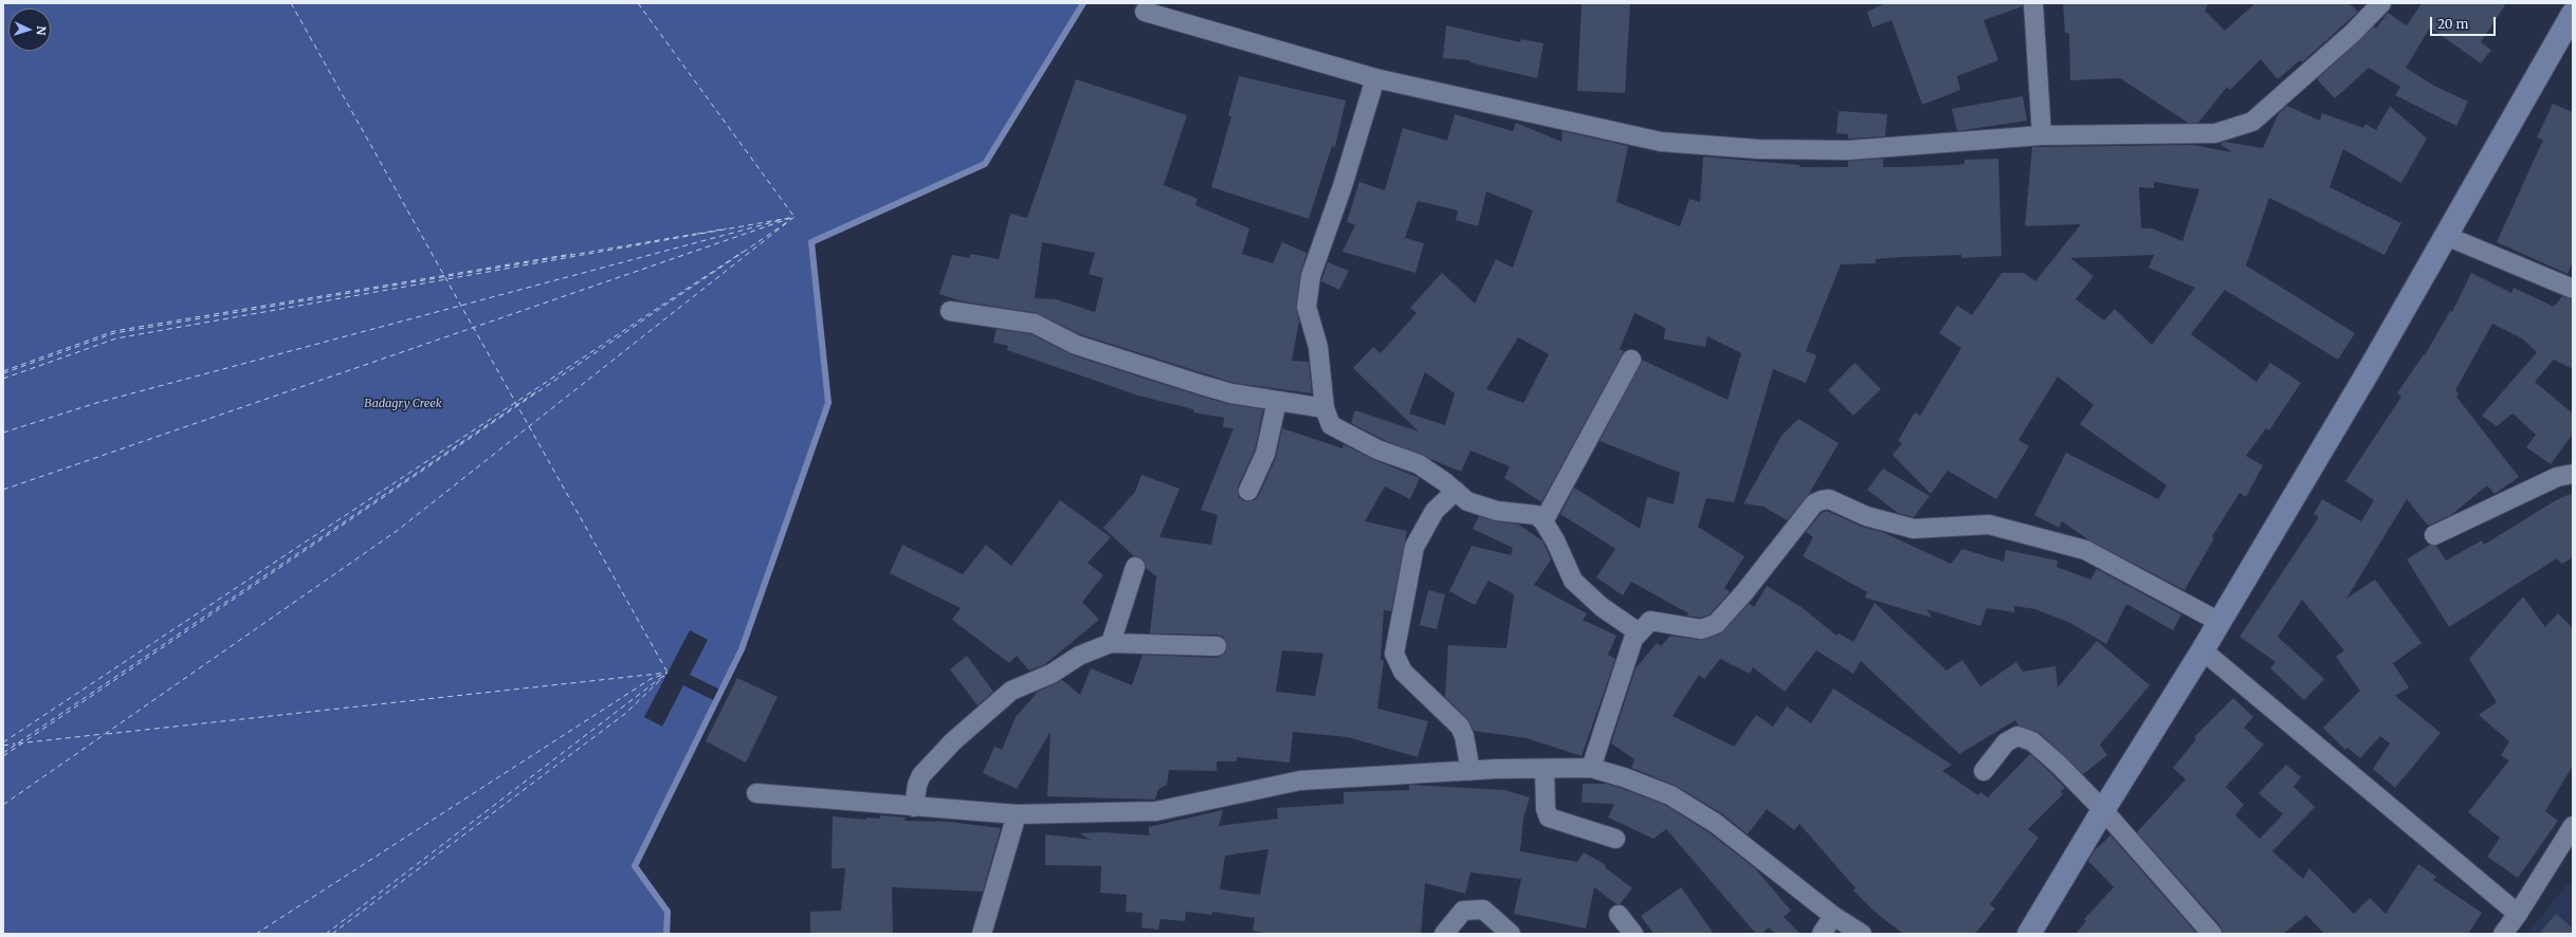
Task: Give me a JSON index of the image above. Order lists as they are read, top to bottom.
{
  "water": ["Badagry Creek"],
  "scale_bar": "20 m",
  "north": "right"
}
